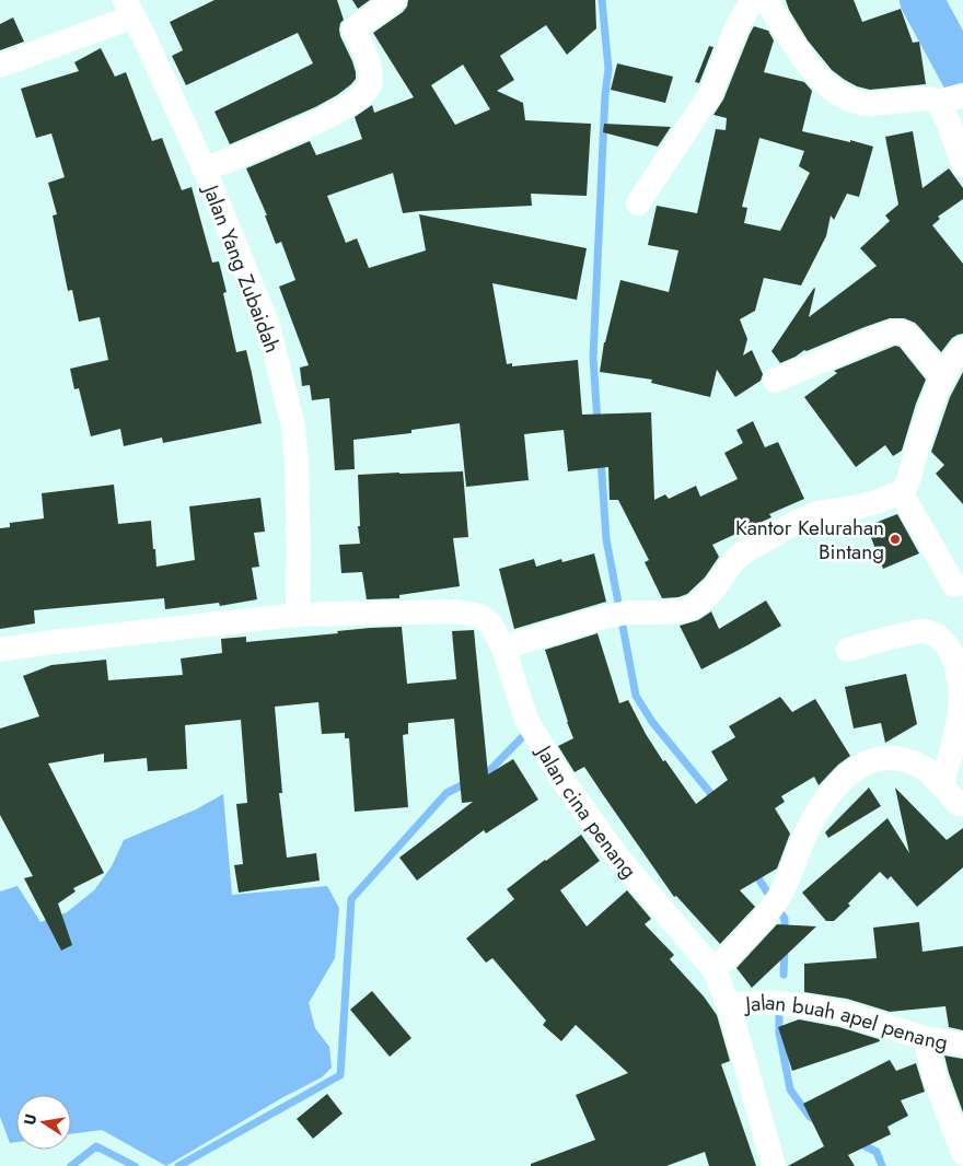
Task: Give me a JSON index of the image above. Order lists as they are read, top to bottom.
{
  "streets": {
    "street": ["Jalan Yang Zubaidah", "Jalan cina penang", "Jalan buah apel penang"]
  },
  "crossings": [
    ["Jalan Yang Zubaidah", "Jalan cina penang"],
    ["Jalan cina penang", "Jalan buah apel penang"]
  ],
  "places": ["Kantor Kelurahan Bintang"],
  "north": "left"
}
